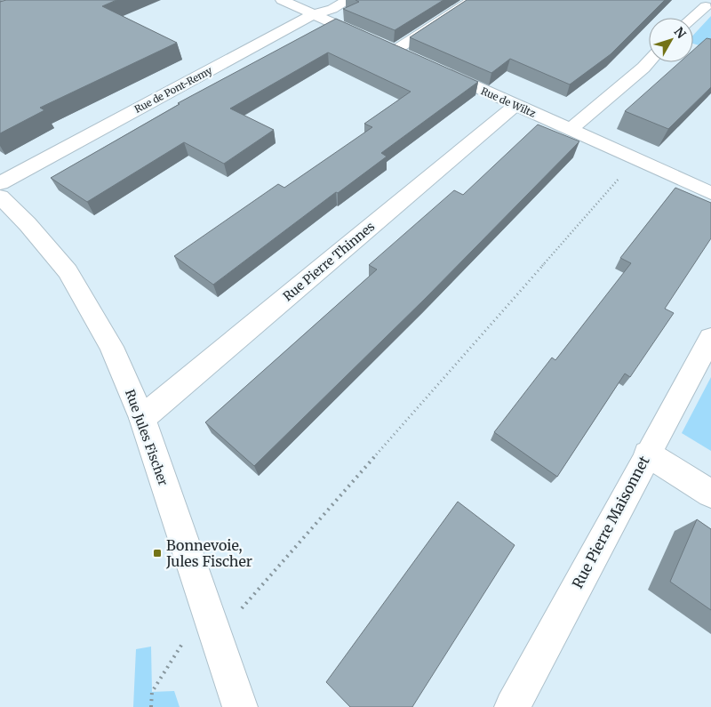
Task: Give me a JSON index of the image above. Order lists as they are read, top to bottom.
{
  "streets": {
    "street": [
      "Rue de Pont-Remy",
      "Rue de Wiltz",
      "Rue Pierre Thinnes",
      "Rue Jules Fischer",
      "Rue Pierre Maisonnet"
    ]
  },
  "crossings": [
    ["Rue de Wiltz", "Rue Pierre Thinnes"],
    ["Rue Pierre Thinnes", "Rue Jules Fischer"]
  ],
  "places": {
    "transit": ["Bonnevoie, Jules Fischer"]
  },
  "north": "top right"
}
